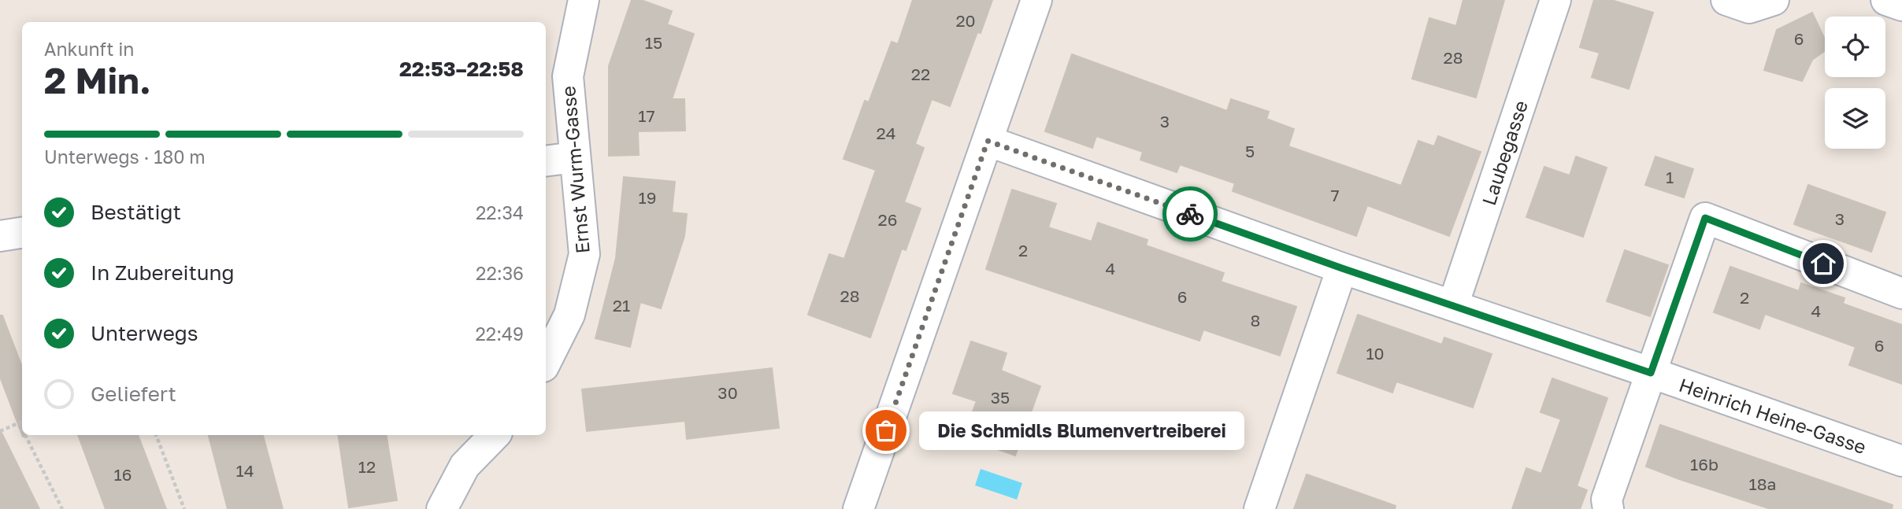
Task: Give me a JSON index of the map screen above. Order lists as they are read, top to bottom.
{
  "streets": {
    "street": ["Laubegasse", "Ernst Wurm-Gasse", "Heinrich Heine-Gasse"]
  },
  "crossings": [
    ["Laubegasse", "Heinrich Heine-Gasse"]
  ],
  "places": ["Die Schmidls Blumenvertreiberei"],
  "house_numbers": [
    "20",
    "6",
    "15",
    "28",
    "22",
    "17",
    "3",
    "24",
    "5",
    "1",
    "7",
    "19",
    "3",
    "26",
    "2",
    "4",
    "28",
    "6",
    "2",
    "21",
    "4",
    "8",
    "6",
    "10",
    "30",
    "35",
    "16b",
    "12",
    "14",
    "16",
    "18a"
  ],
  "page": {
    "heading": ["2 Min.", "Ankunft in", "22:53–22:58"],
    "bar": "Unterwegs · 180 m",
    "list": [
      ["Bestätigt", "22:34"],
      ["In Zubereitung", "22:36"],
      ["Unterwegs", "22:49"],
      "Geliefert"
    ],
    "bubble": "Die Schmidls Blumenvertreiberei"
  }
}
